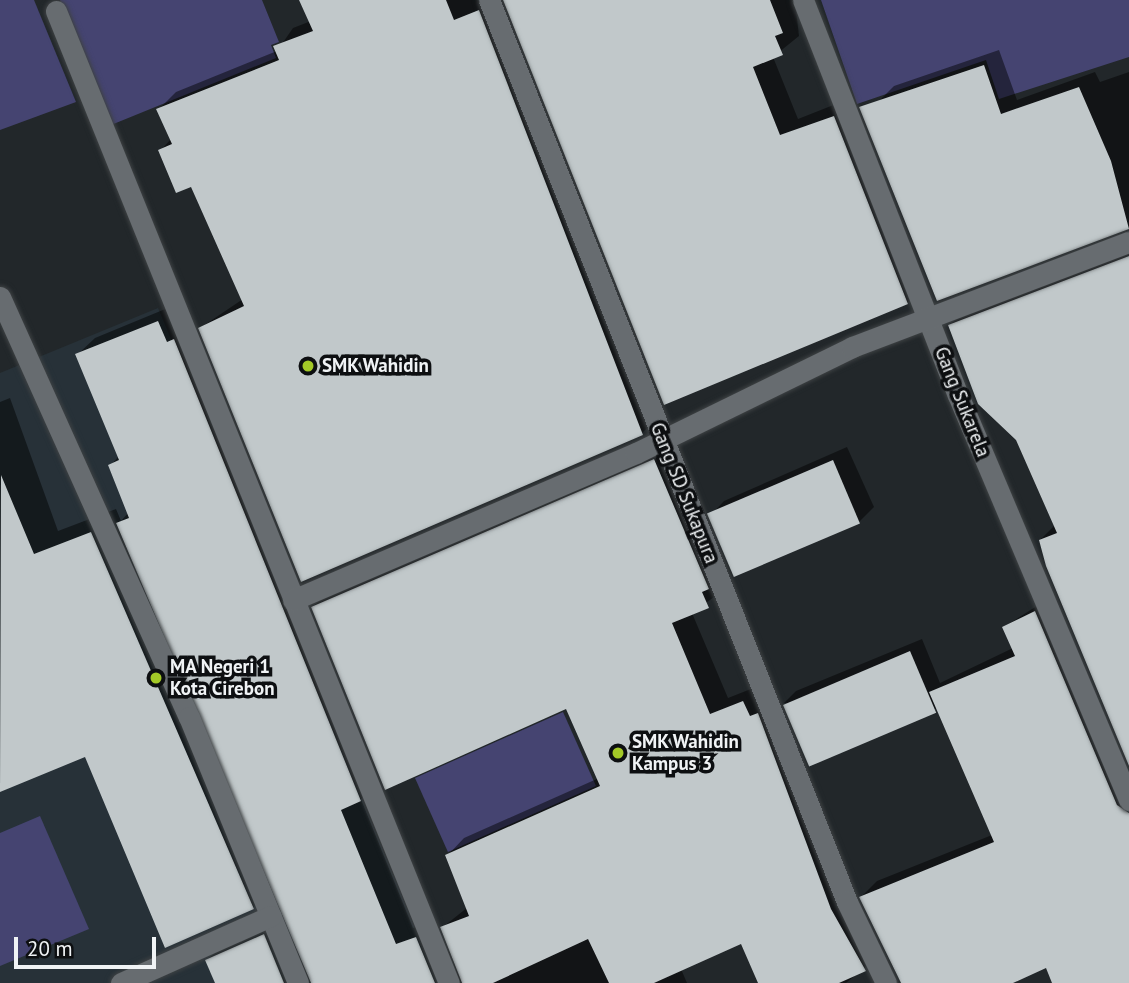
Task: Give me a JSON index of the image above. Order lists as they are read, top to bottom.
{
  "streets": {
    "street": ["Gang Sukarela", "Gang SD Sukapura"]
  },
  "places": ["SMK Wahidin", "MA Negeri 1 Kota Cirebon", "SMK Wahidin Kampus 3"],
  "scale_bar": "20 m"
}
